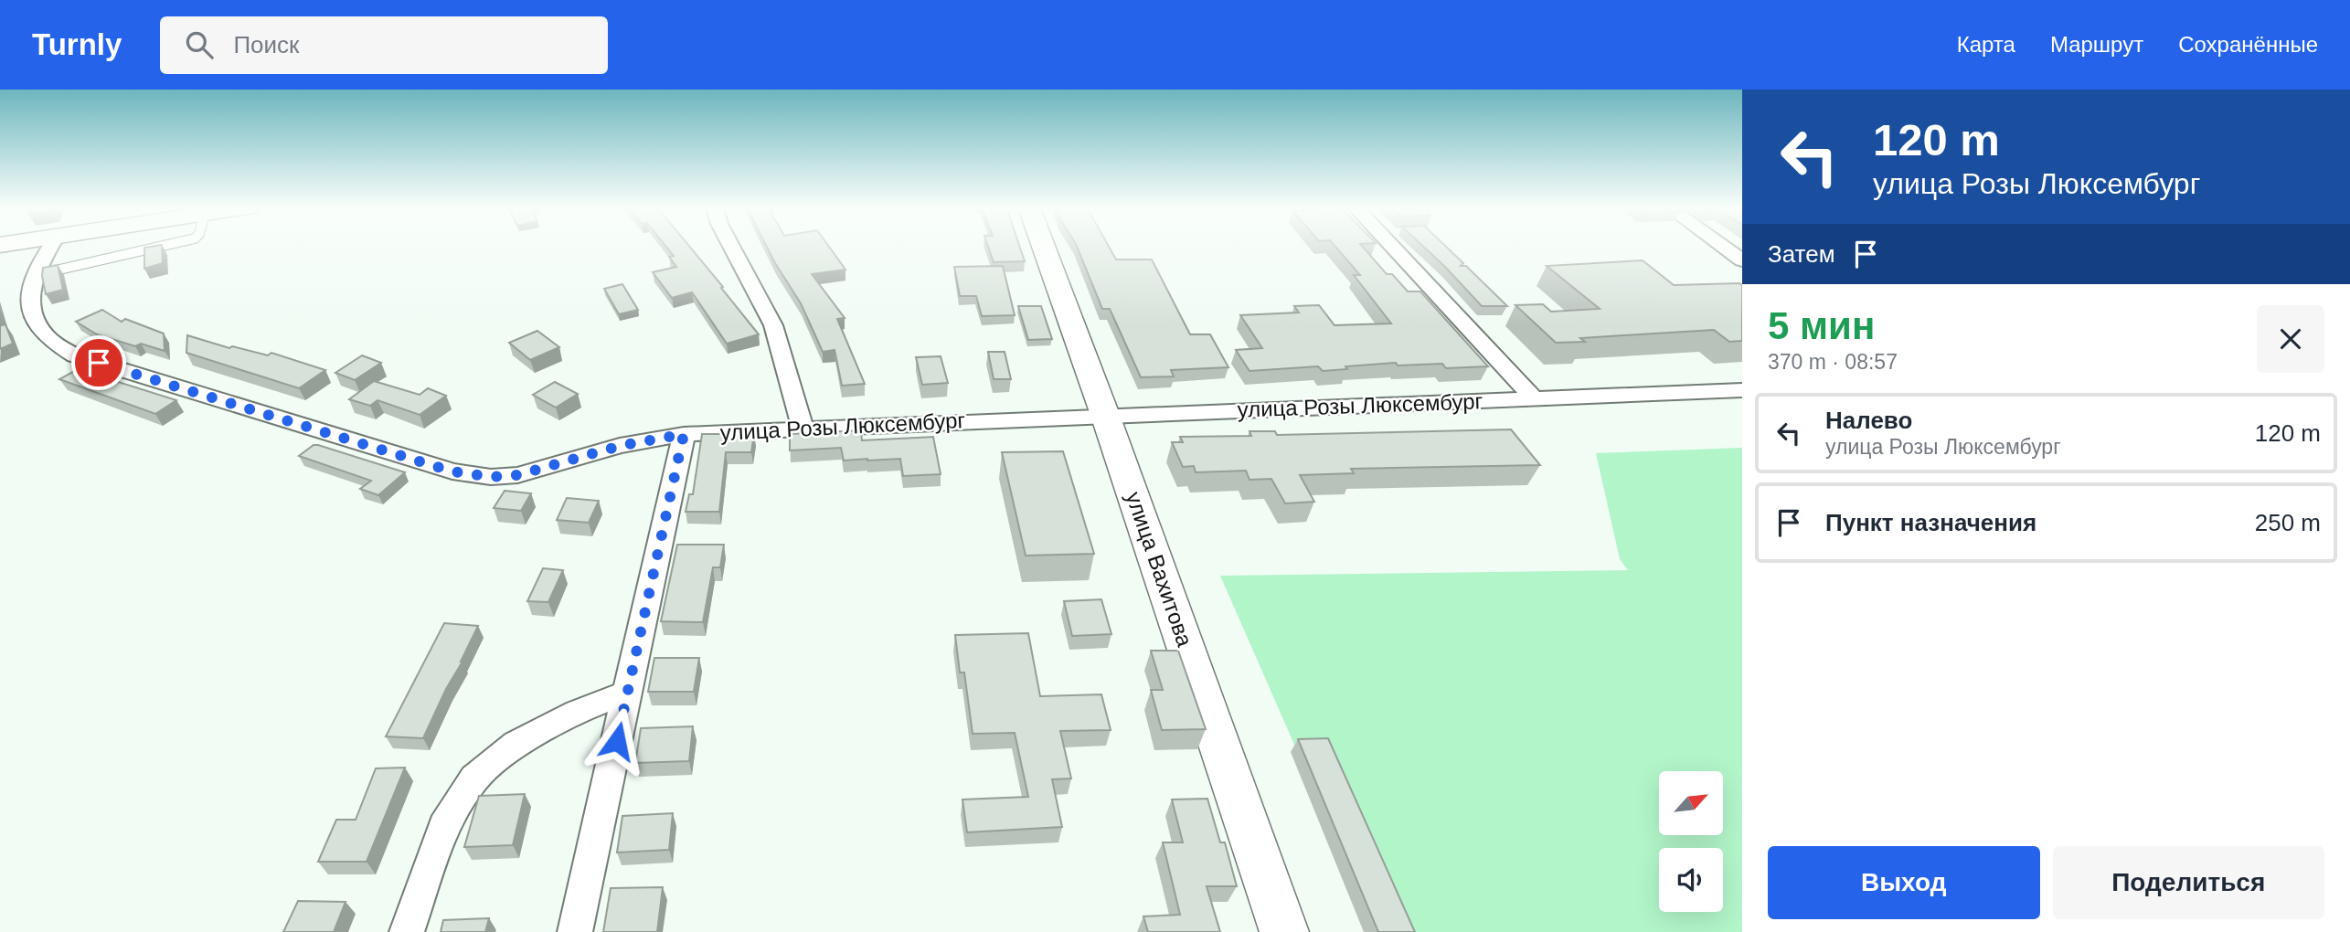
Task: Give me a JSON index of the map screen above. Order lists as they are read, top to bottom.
{
  "streets": {
    "main road": ["улица Вахитова"],
    "street": ["улица Розы Люксембург"]
  },
  "crossings": [
    ["улица Розы Люксембург", "улица Вахитова"]
  ],
  "north": "top right",
  "page": {
    "header": "Turnly",
    "search": "Поиск",
    "nav": ["Карта", "Маршрут", "Сохранённые"],
    "turn": ["120 m", "улица Розы Люксембург"],
    "then": "Затем",
    "heading": ["5 мин", "370 m · 08:57"],
    "list": [
      {
        "name": "Налево",
        "note": "улица Розы Люксембург",
        "value": "120 m"
      },
      {
        "name": "Пункт назначения",
        "value": "250 m"
      }
    ],
    "buttons": ["Выход", "Поделиться"]
  }
}
